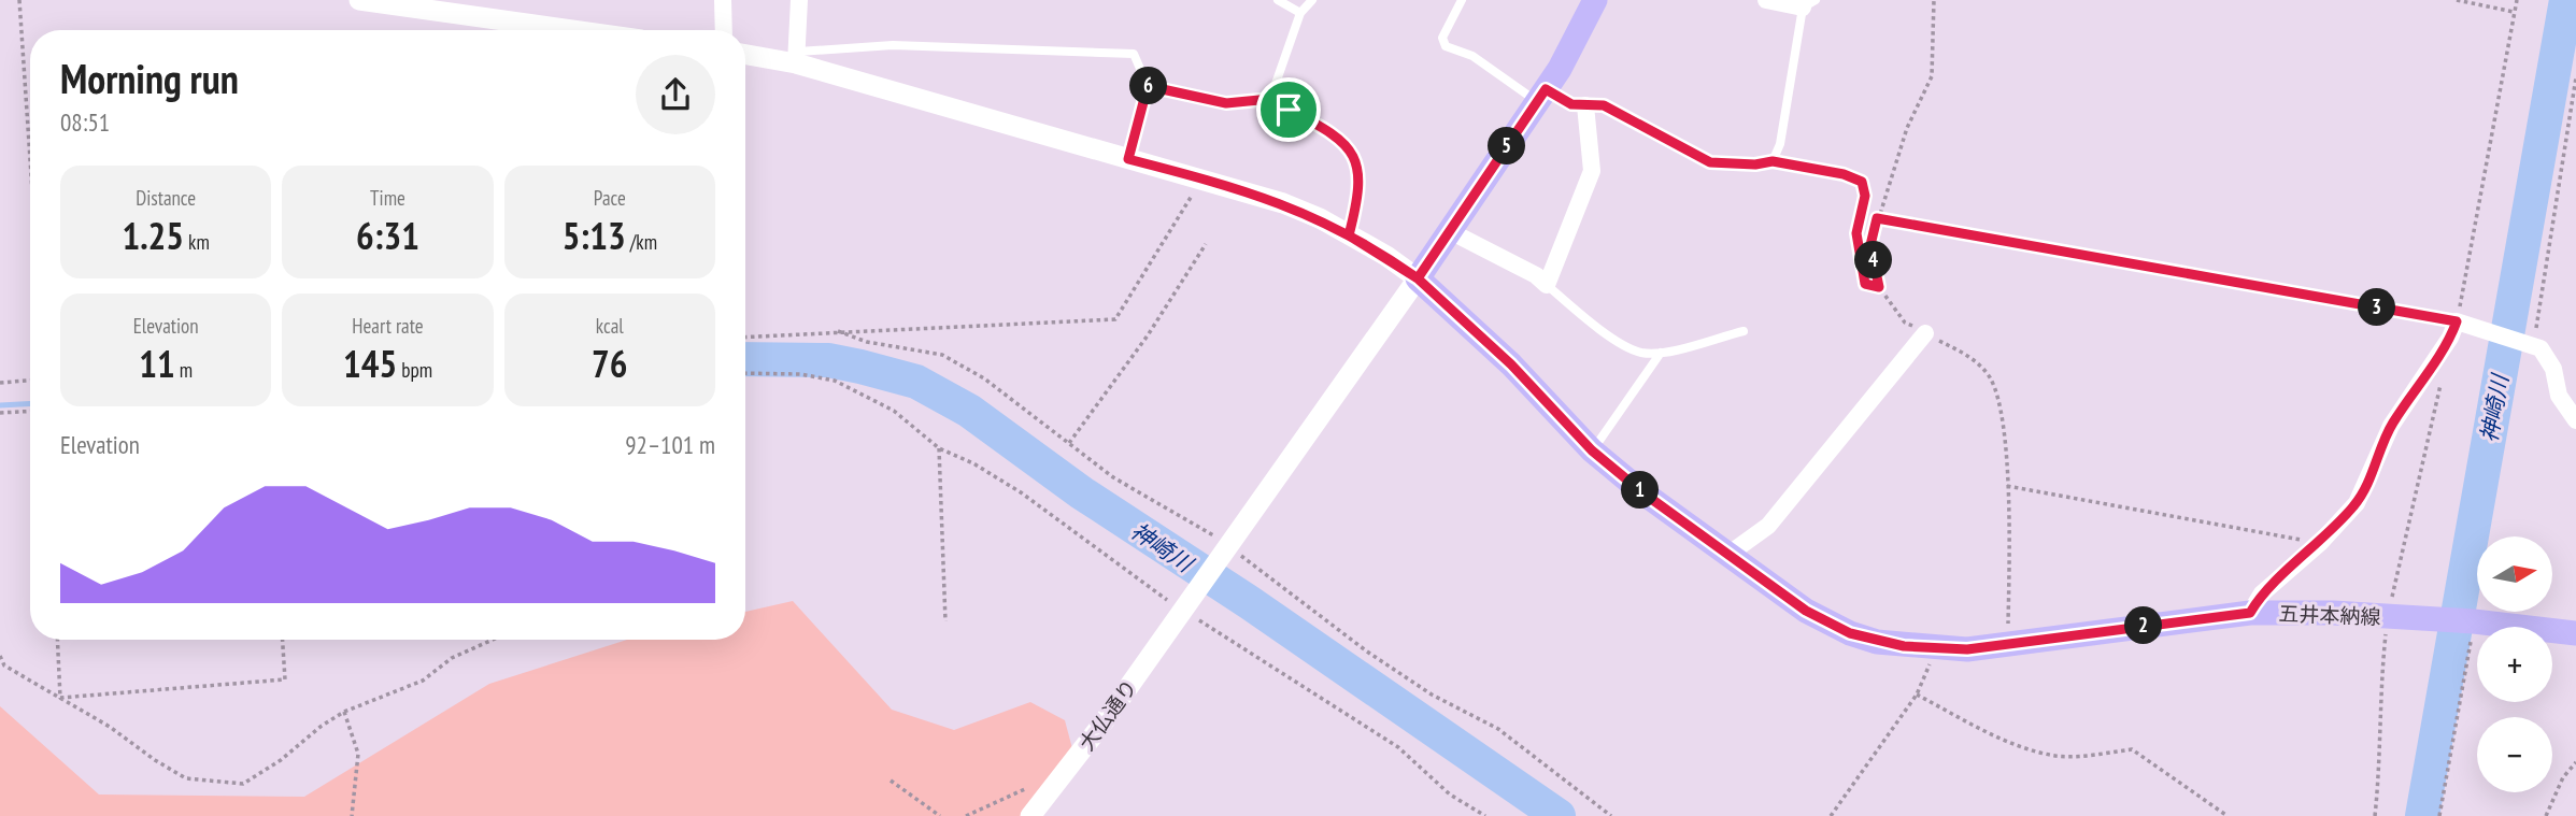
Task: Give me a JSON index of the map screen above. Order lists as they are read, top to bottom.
{
  "streets": {
    "main road": ["五井本納線"],
    "street": ["大仏通り"]
  },
  "crossings": [
    ["五井本納線", "大仏通り"]
  ],
  "water": ["神崎川"],
  "north": "right",
  "page": {
    "heading": ["Morning run", "08:51"],
    "pins": [
      "6",
      "5",
      "4",
      "3",
      "1",
      "2"
    ],
    "stats": [
      ["Distance", "1.25 km"],
      ["Time", "6:31"],
      ["Pace", "5:13 /km"],
      ["Elevation", "11 m"],
      ["Heart rate", "145 bpm"],
      ["kcal", "76"]
    ],
    "chart": ["Elevation", "92–101 m"],
    "map_buttons": ["+", "−"]
  }
}
